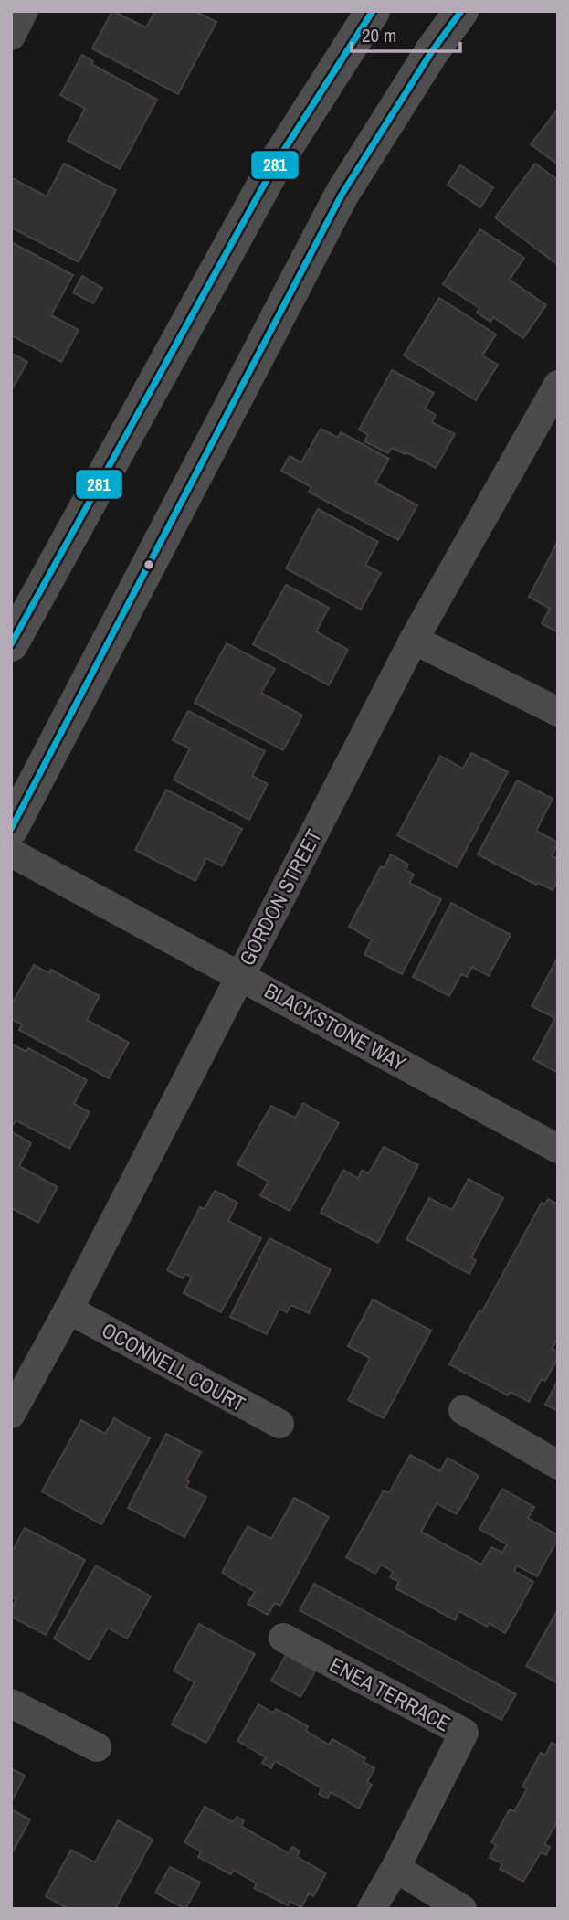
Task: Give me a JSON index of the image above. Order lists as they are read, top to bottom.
{
  "streets": {
    "street": [
      "GORDON STREET",
      "BLACKSTONE WAY",
      "OCONNELL COURT",
      "ENEA TERRACE"
    ]
  },
  "crossings": [
    ["GORDON STREET", "BLACKSTONE WAY"],
    ["GORDON STREET", "OCONNELL COURT"]
  ],
  "lines": ["transit line 281"],
  "scale_bar": "20 m"
}
